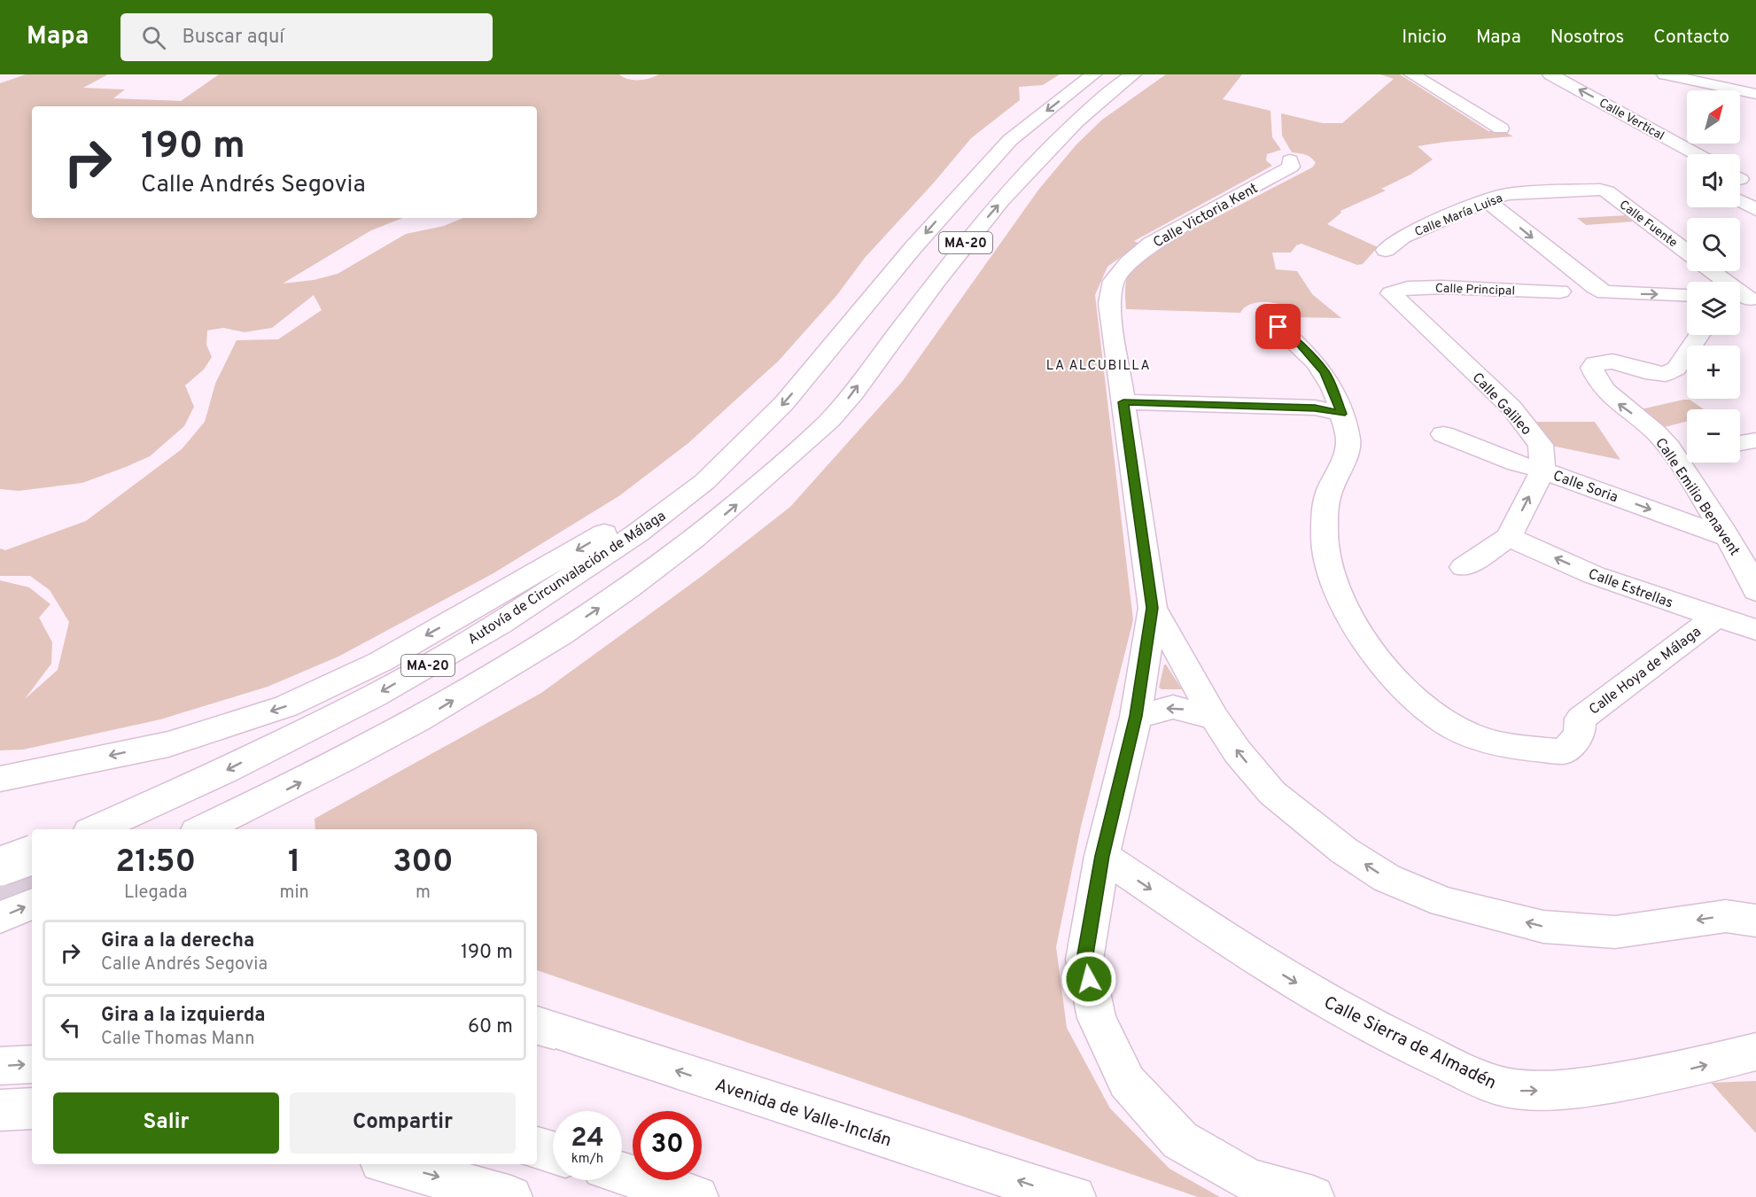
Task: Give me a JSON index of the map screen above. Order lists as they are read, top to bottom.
{
  "streets": {
    "main road": [
      "Calle Vertical",
      "Calle Victoria Kent",
      "Calle María Luisa",
      "Calle Fuente",
      "MA-20",
      "Calle Principal",
      "Calle Galileo",
      "Calle Soria",
      "Calle Emilio Benavent",
      "Autovía de Circunvalación de Málaga",
      "Calle Estrellas",
      "Calle Hoya de Málaga",
      "Calle Sierra de Almadén",
      "Avenida de Valle-Inclán"
    ]
  },
  "crossings": [
    ["Calle Victoria Kent", "Calle Sierra de Almadén"],
    ["Calle María Luisa", "Calle Fuente"],
    ["Calle Principal", "Calle Galileo"],
    ["Calle Galileo", "Calle Soria"],
    ["Calle Soria", "Calle Emilio Benavent"],
    ["Calle Estrellas", "Calle Hoya de Málaga"]
  ],
  "one_way": ["Calle Estrellas", "Avenida de Valle-Inclán"],
  "districts": ["LA ALCUBILLA"],
  "north": "top right",
  "page": {
    "header": "Mapa",
    "search": "Buscar aquí",
    "nav": [
      "Inicio",
      "Mapa",
      "Nosotros",
      "Contacto"
    ],
    "map_buttons": ["+", "−"],
    "turn": ["190 m", "Calle Andrés Segovia"],
    "eta": [
      "21:50",
      "Llegada",
      "1",
      "min",
      "300",
      "m"
    ],
    "list": [
      {
        "name": "Gira a la derecha",
        "note": "Calle Andrés Segovia",
        "value": "190 m"
      },
      {
        "name": "Gira a la izquierda",
        "note": "Calle Thomas Mann",
        "value": "60 m"
      }
    ],
    "buttons": ["Salir", "Compartir"],
    "speed": "24 km/h",
    "limit": "30"
  }
}
